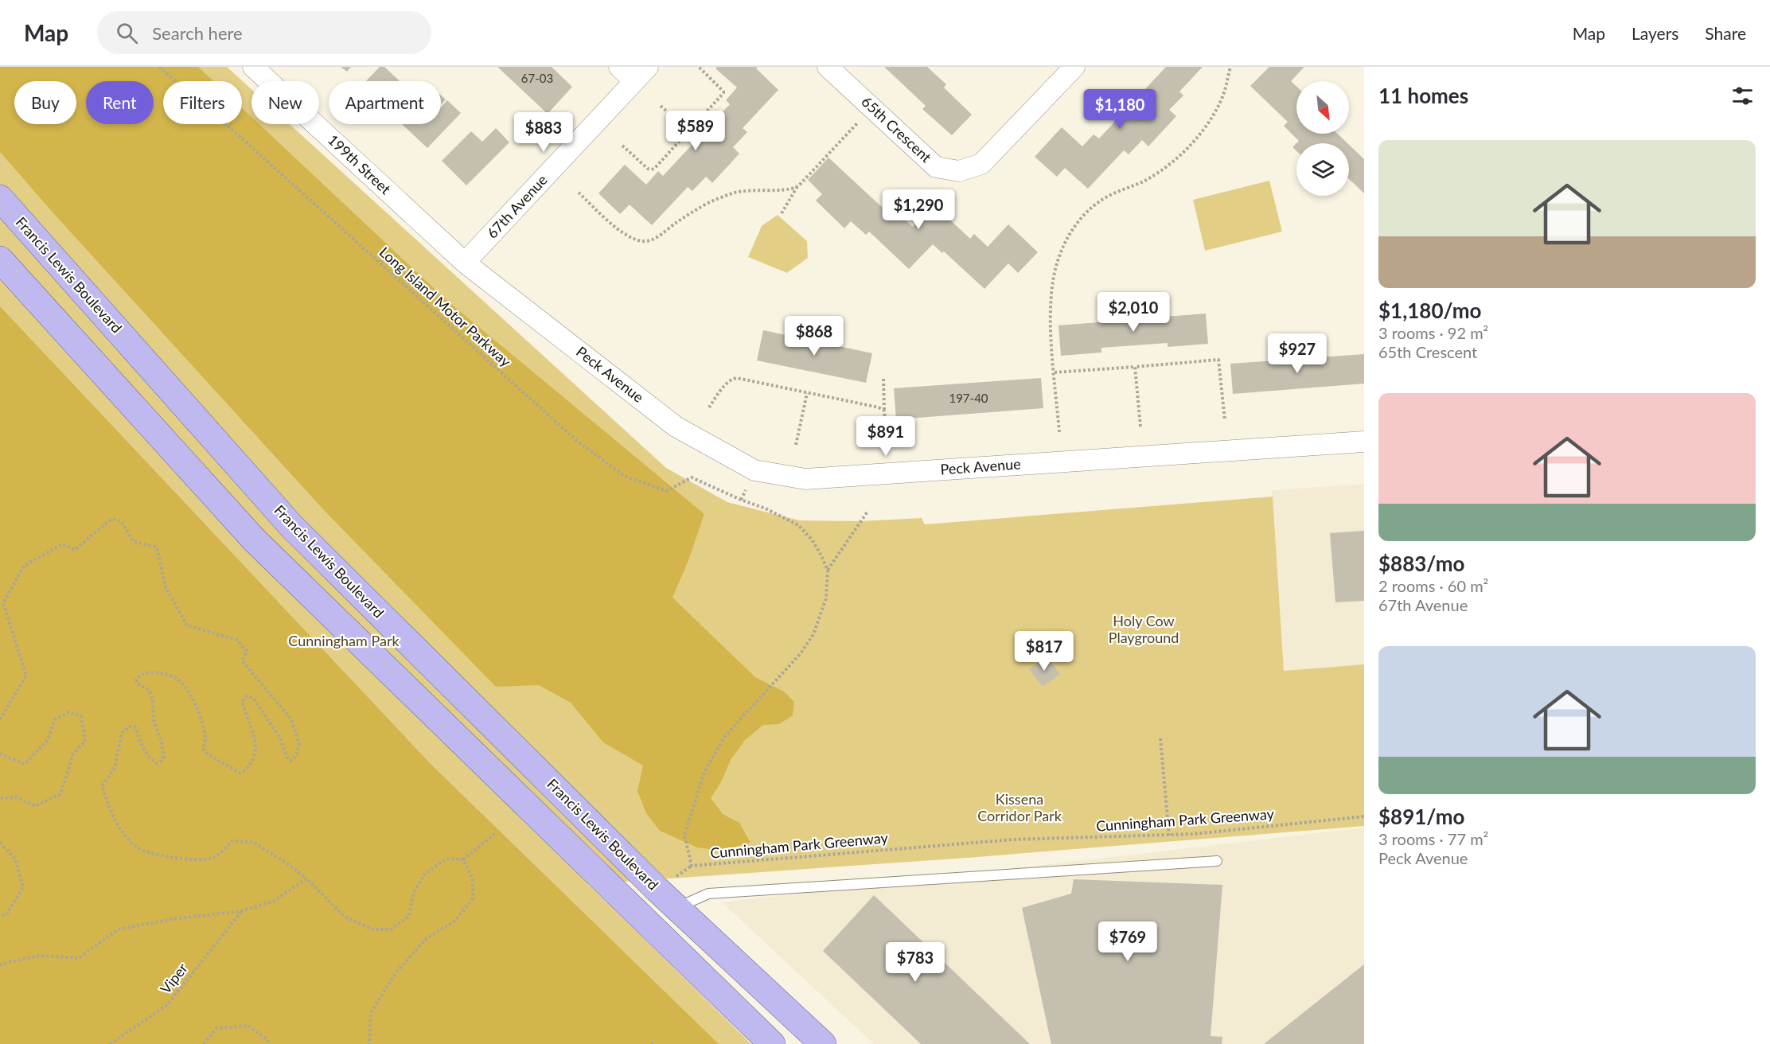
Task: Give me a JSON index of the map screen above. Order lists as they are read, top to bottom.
{
  "streets": {
    "main road": ["Francis Lewis Boulevard"],
    "street": [
      "65th Crescent",
      "199th Street",
      "67th Avenue",
      "Peck Avenue"
    ],
    "path": ["Long Island Motor Parkway", "Cunningham Park Greenway", "Viper"]
  },
  "crossings": [
    ["199th Street", "67th Avenue"],
    ["199th Street", "Peck Avenue"],
    ["67th Avenue", "Peck Avenue"],
    ["Long Island Motor Parkway", "Cunningham Park Greenway"]
  ],
  "parks": ["Holy Cow Playground", "Cunningham Park", "Kissena Corridor Park"],
  "house_numbers": ["67-03", "197-40"],
  "north": "bottom right",
  "page": {
    "header": "Map",
    "search": "Search here",
    "nav": ["Map", "Layers", "Share"],
    "heading": "11 homes",
    "chip": [
      "Buy",
      "Rent",
      "Filters",
      "New",
      "Apartment"
    ],
    "price": [
      "$1,180",
      "$589",
      "$883",
      "$1,290",
      "$2,010",
      "$868",
      "$927",
      "$891",
      "$817",
      "$769",
      "$783"
    ],
    "list": [
      {
        "name": "$1,180/mo",
        "note": "3 rooms · 92 m² · 65th Crescent"
      },
      {
        "name": "$883/mo",
        "note": "2 rooms · 60 m² · 67th Avenue"
      },
      {
        "name": "$891/mo",
        "note": "3 rooms · 77 m² · Peck Avenue"
      }
    ]
  }
}
